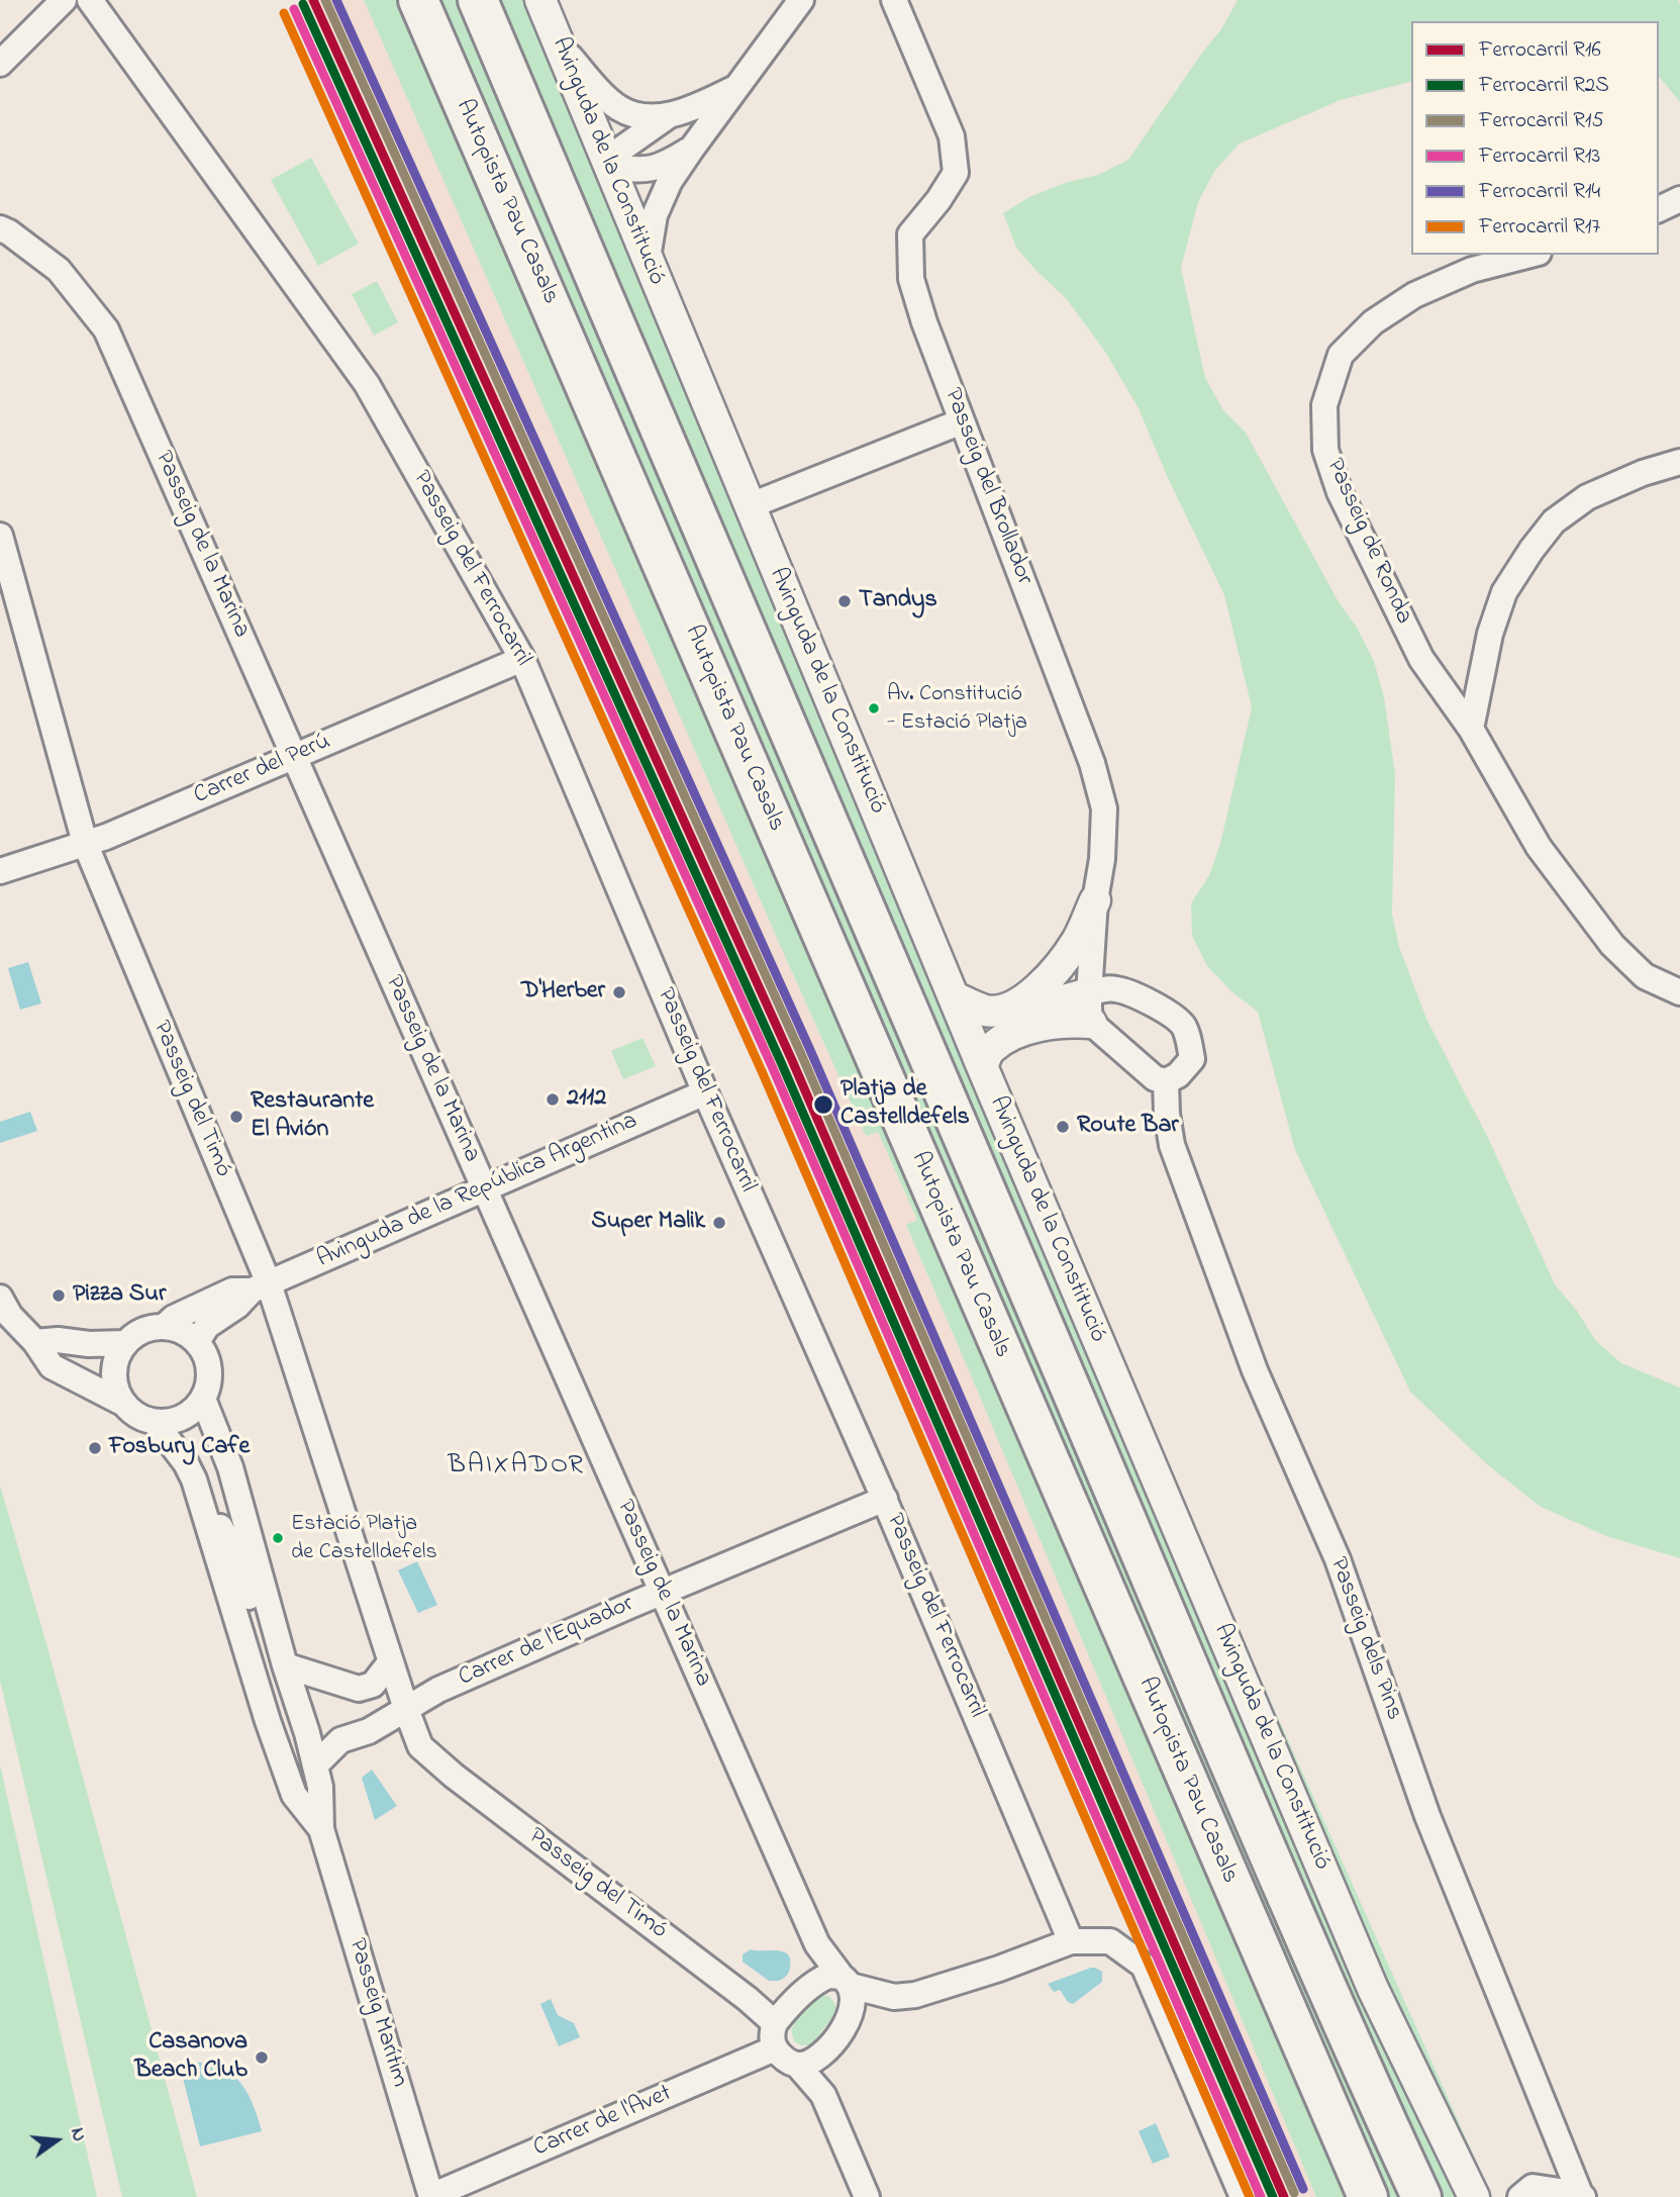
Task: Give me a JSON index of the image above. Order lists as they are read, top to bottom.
{
  "streets": {
    "highway": ["Autopista Pau Casals"],
    "street": [
      "Avinguda de la Constitució",
      "Passeig del Brollador",
      "Passeig de Ronda",
      "Passeig de la Marina",
      "Passeig del Ferrocarril",
      "Carrer del Perú",
      "Passeig del Timó",
      "Avinguda de la República Argentina",
      "Passeig dels Pins",
      "Carrer de l'Equador",
      "Passeig Marítim",
      "Carrer de l'Avet"
    ]
  },
  "crossings": [
    ["Passeig de la Marina", "Carrer del Perú"],
    ["Passeig de la Marina", "Avinguda de la República Argentina"],
    ["Passeig de la Marina", "Carrer de l'Equador"],
    ["Passeig del Ferrocarril", "Carrer del Perú"],
    ["Passeig del Ferrocarril", "Avinguda de la República Argentina"],
    ["Passeig del Ferrocarril", "Carrer de l'Equador"],
    ["Carrer del Perú", "Passeig del Timó"],
    ["Passeig del Timó", "Avinguda de la República Argentina"],
    ["Passeig del Timó", "Carrer de l'Equador"],
    ["Avinguda de la República Argentina", "Passeig Marítim"],
    ["Passeig Marítim", "Carrer de l'Avet"]
  ],
  "districts": ["BAIXADOR"],
  "places": [
    "Tandys",
    "Av. Constitució - Estació Platja",
    "D'Herber",
    "2112",
    "Platja de Castelldefels",
    "Restaurante El Avión",
    "Route Bar",
    "Super Malik",
    "Pizza Sur",
    "Fosbury Cafe",
    "Estació Platja de Castelldefels",
    "Casanova Beach Club"
  ],
  "lines": [
    "rail line R16",
    "rail line R15",
    "rail line R14",
    "rail line R2S",
    "rail line R13",
    "rail line R17"
  ],
  "legend": [
    "Ferrocarril R16",
    "Ferrocarril R2S",
    "Ferrocarril R15",
    "Ferrocarril R13",
    "Ferrocarril R14",
    "Ferrocarril R17"
  ],
  "north": "right"
}
